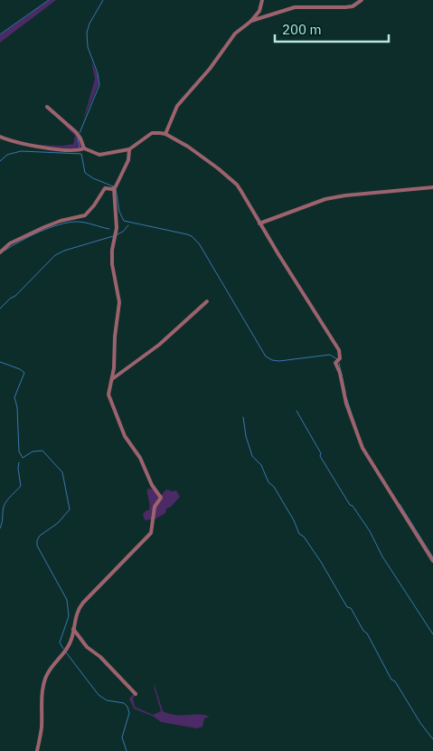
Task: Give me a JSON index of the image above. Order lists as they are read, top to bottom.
{
  "scale_bar": "200 m"
}
